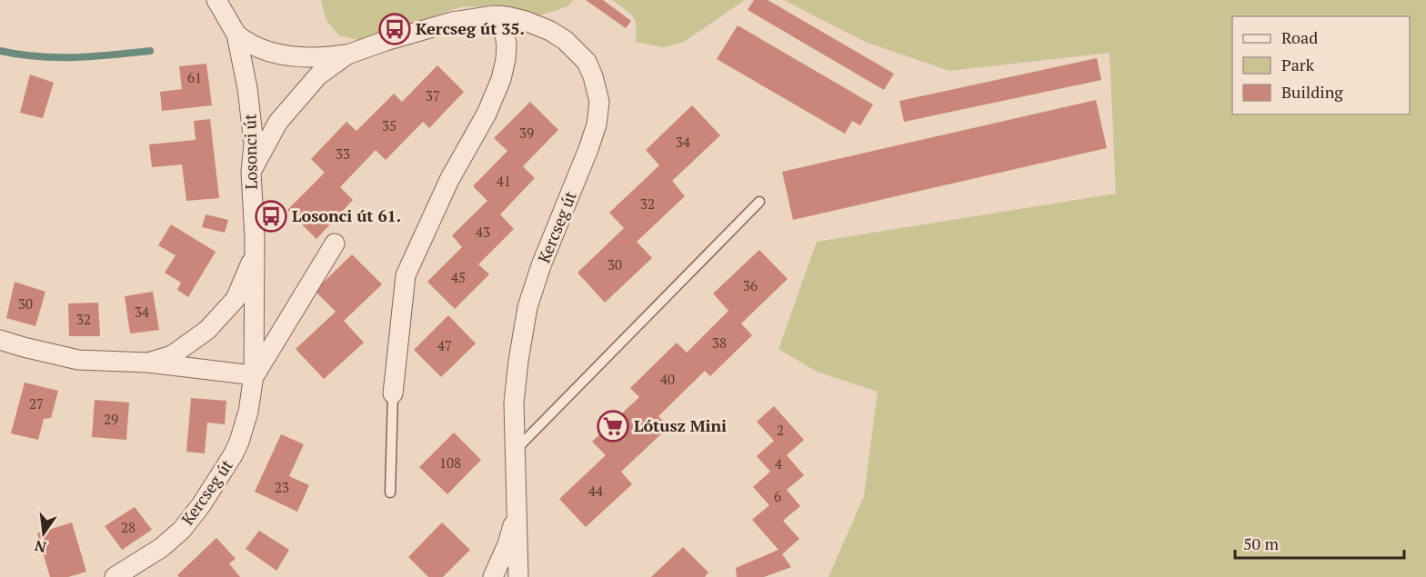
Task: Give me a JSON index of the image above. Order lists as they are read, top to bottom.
{
  "streets": {
    "street": ["Losonci út", "Kercseg út"]
  },
  "crossings": [
    ["Losonci út", "Kercseg út"]
  ],
  "places": {
    "bus stop": ["Kercseg út 35.", "Losonci út 61."],
    "supermarket": ["Lótusz Mini"]
  },
  "house_numbers": [
    "61",
    "37",
    "35",
    "39",
    "34",
    "33",
    "41",
    "32",
    "43",
    "30",
    "45",
    "36",
    "30",
    "34",
    "32",
    "38",
    "47",
    "40",
    "27",
    "29",
    "2",
    "108",
    "4",
    "23",
    "44",
    "6",
    "28"
  ],
  "legend": ["Road", "Park", "Building"],
  "scale_bar": "50 m",
  "north": "bottom"
}
